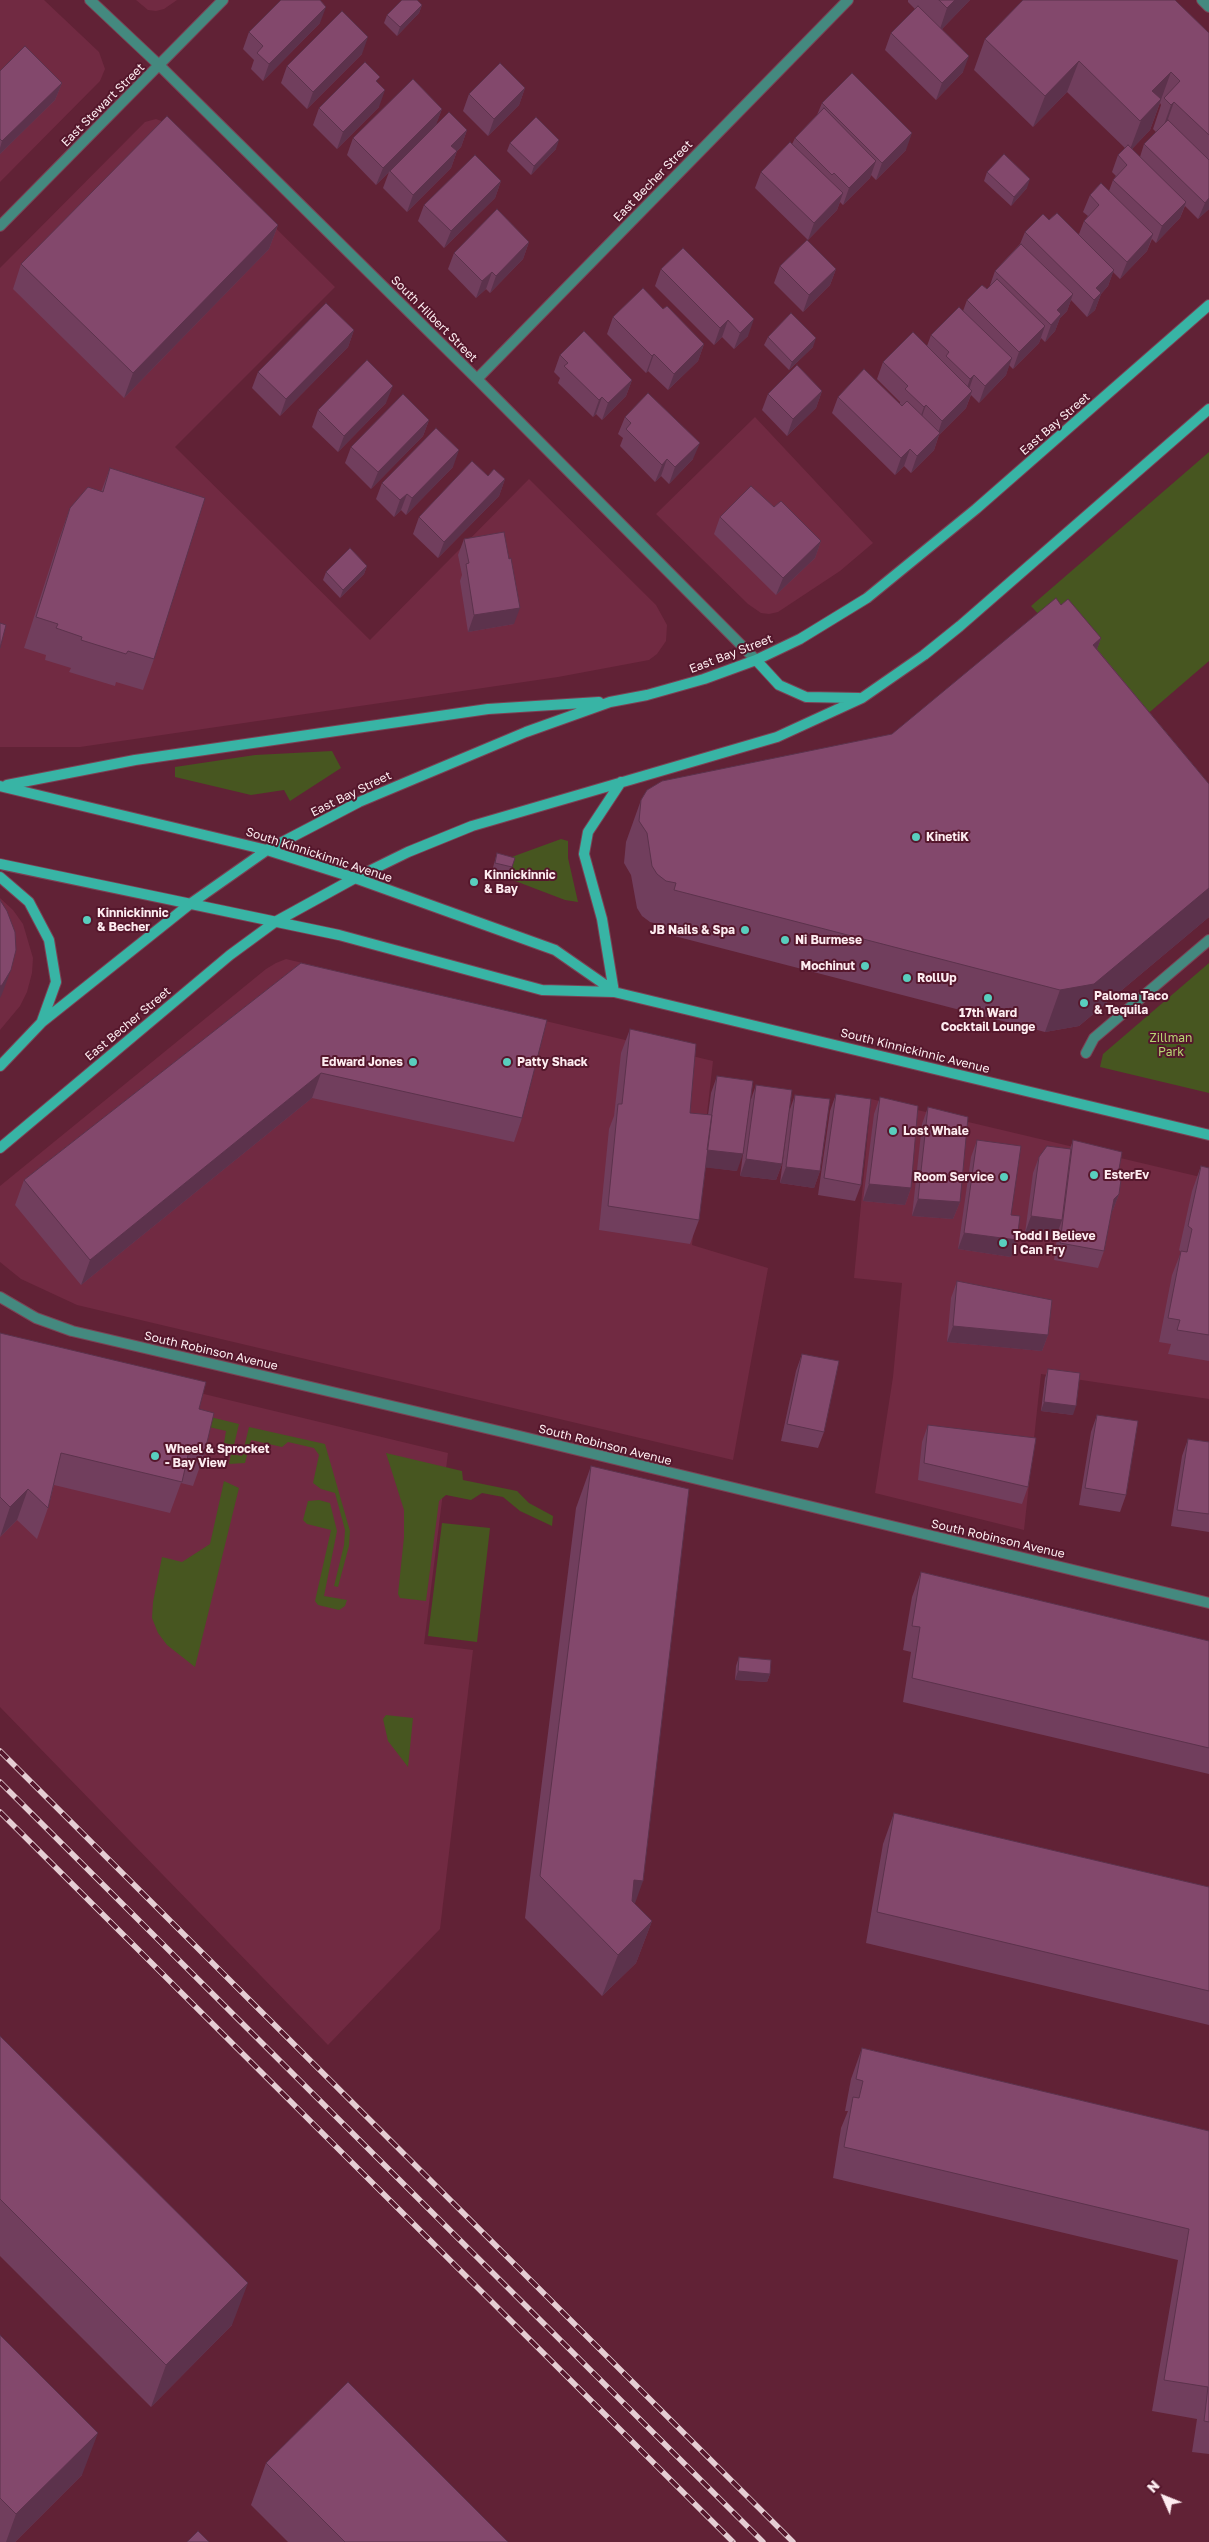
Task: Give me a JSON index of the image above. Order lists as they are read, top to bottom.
{
  "streets": {
    "main road": ["East Becher Street", "East Bay Street", "South Kinnickinnic Avenue"],
    "street": ["East Stewart Street", "South Hilbert Street", "South Robinson Avenue"]
  },
  "crossings": [
    ["East Stewart Street", "South Hilbert Street"],
    ["East Becher Street", "South Hilbert Street"],
    ["East Becher Street", "South Kinnickinnic Avenue"],
    ["South Hilbert Street", "East Bay Street"],
    ["East Bay Street", "South Kinnickinnic Avenue"]
  ],
  "parks": ["Zillman Park"],
  "places": [
    "KinetiK",
    "Kinnickinnic & Bay",
    "Kinnickinnic & Becher",
    "JB Nails & Spa",
    "Ni Burmese",
    "Mochinut",
    "RollUp",
    "17th Ward Cocktail Lounge",
    "Paloma Taco & Tequila",
    "Edward Jones",
    "Patty Shack",
    "Lost Whale",
    "EsterEv",
    "Room Service",
    "Todd I Believe I Can Fry",
    "Wheel & Sprocket - Bay View"
  ],
  "north": "top left"
}
